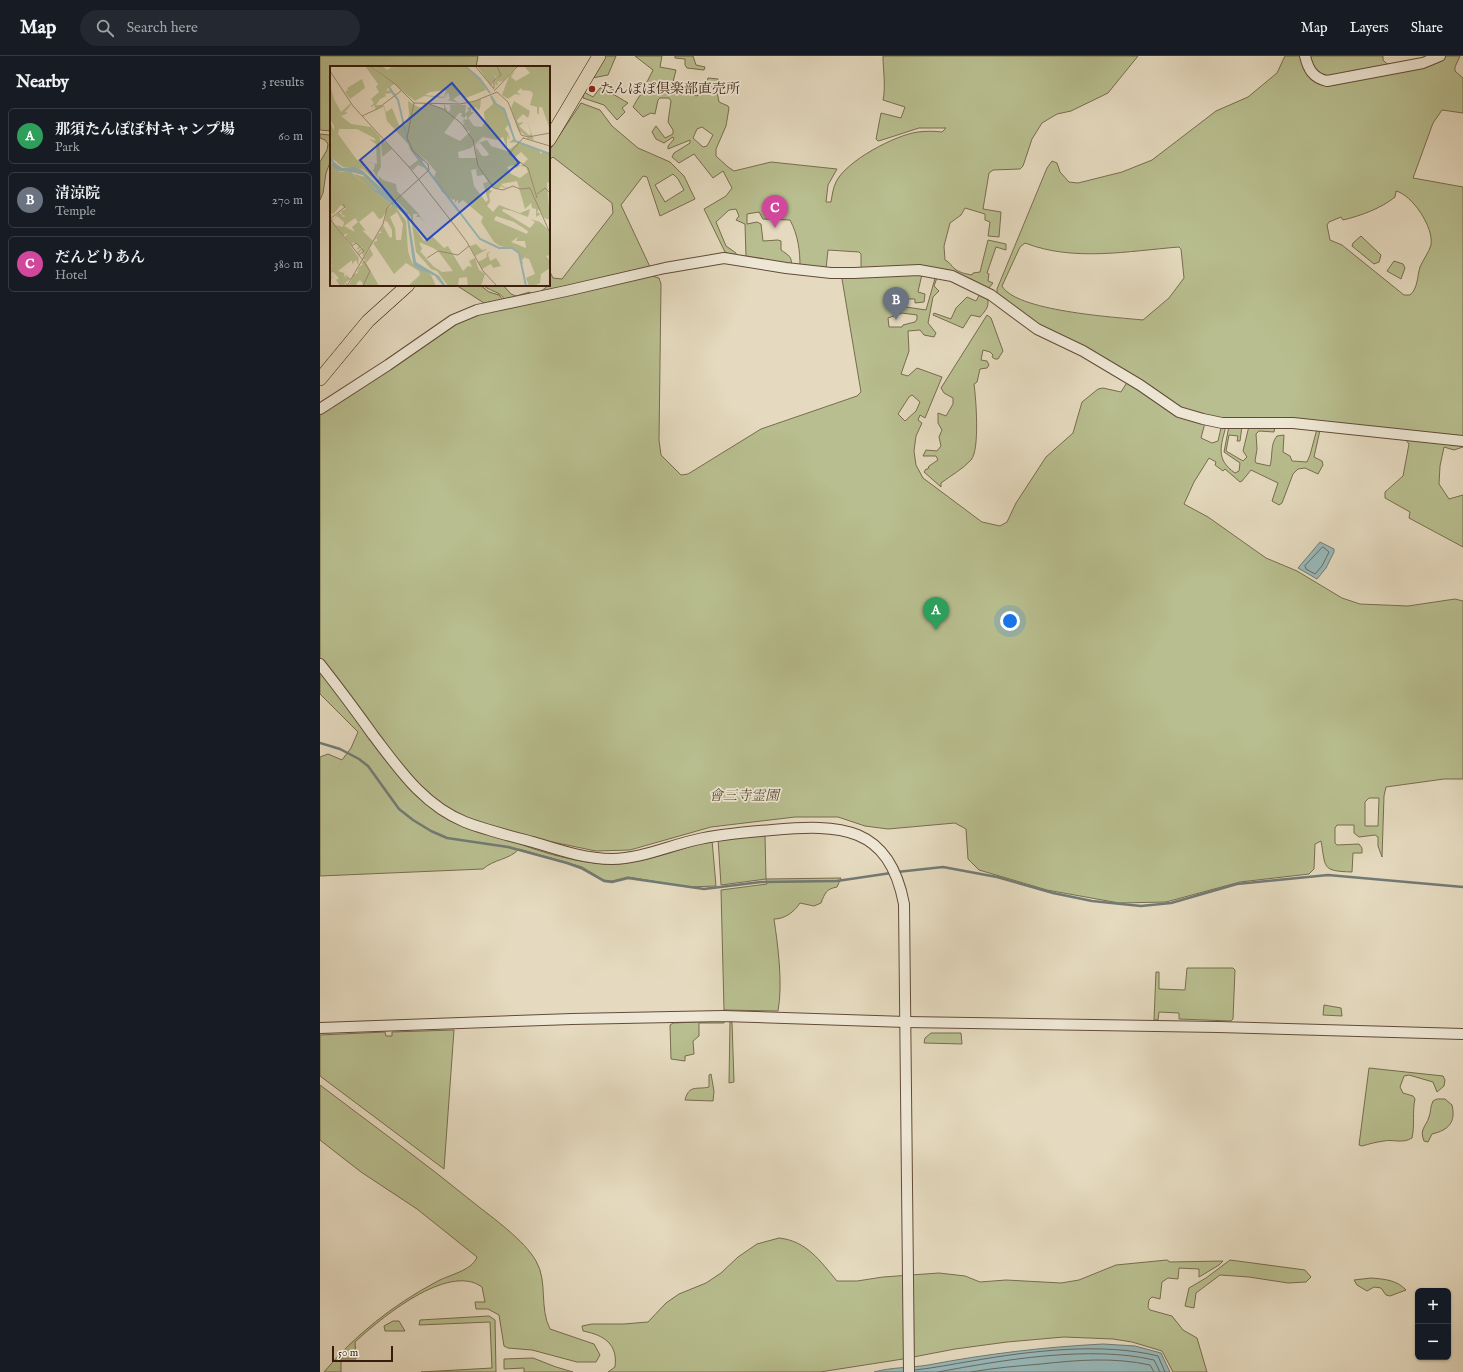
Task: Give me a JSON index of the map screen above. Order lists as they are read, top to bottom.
{
  "parks": ["會三寺霊園"],
  "places": ["たんぽぽ倶楽部直売所"],
  "scale_bar": "50 m",
  "page": {
    "header": "Map",
    "search": "Search here",
    "nav": ["Map", "Layers", "Share"],
    "heading": ["Nearby", "3 results"],
    "list": [
      {
        "mark": "A",
        "name": "那須たんぽぽ村キャンプ場",
        "note": "Park",
        "value": "60 m"
      },
      {
        "mark": "B",
        "name": "清涼院",
        "note": "Temple",
        "value": "270 m"
      },
      {
        "mark": "C",
        "name": "だんどりあん",
        "note": "Hotel",
        "value": "380 m"
      }
    ],
    "pins": ["C", "B", "A"],
    "map_buttons": ["+", "−"],
    "scale": "50 m"
  }
}
